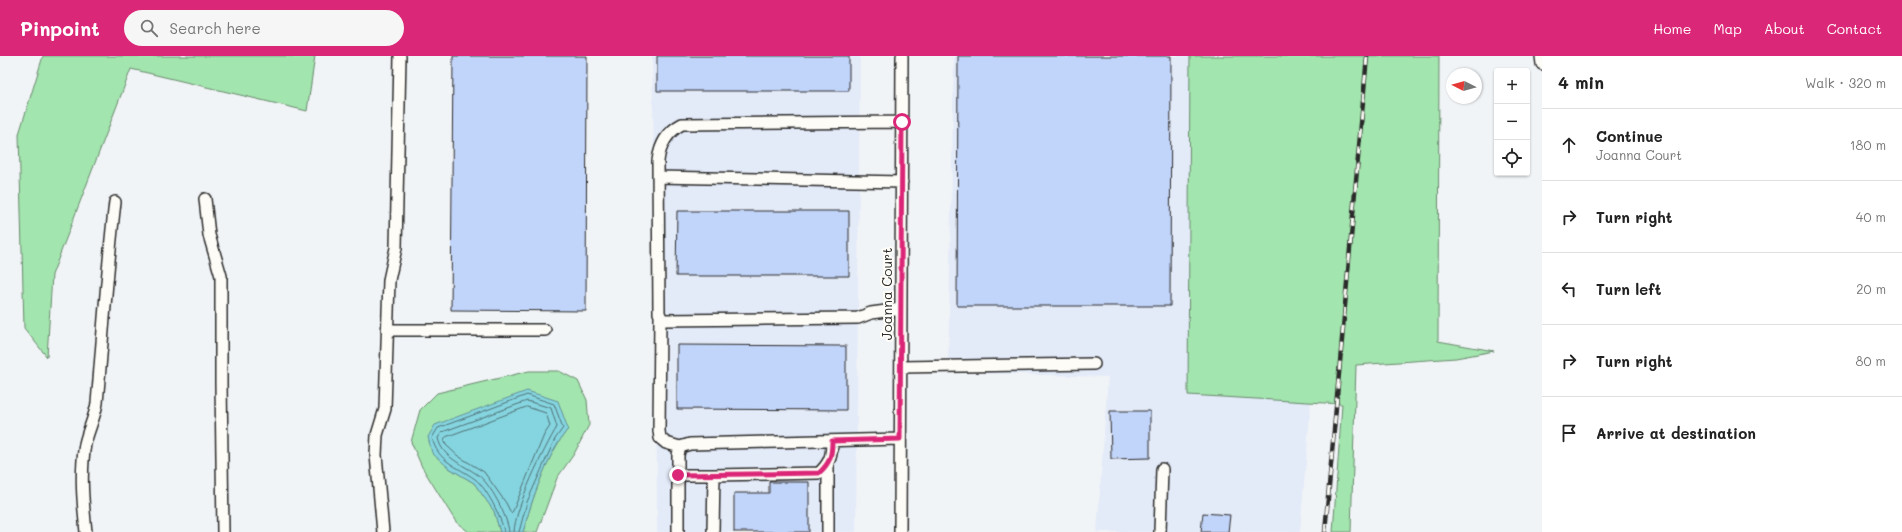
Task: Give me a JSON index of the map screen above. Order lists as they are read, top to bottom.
{
  "streets": {
    "street": ["Joanna Court"]
  },
  "north": "left",
  "page": {
    "header": "Pinpoint",
    "search": "Search here",
    "nav": [
      "Home",
      "Map",
      "About",
      "Contact"
    ],
    "heading": ["4 min", "Walk · 320 m"],
    "map_buttons": ["+", "−"],
    "list": [
      ["Continue", "Joanna Court", "180 m"],
      ["Turn right", "40 m"],
      ["Turn left", "20 m"],
      ["Turn right", "80 m"],
      "Arrive at destination"
    ]
  }
}
